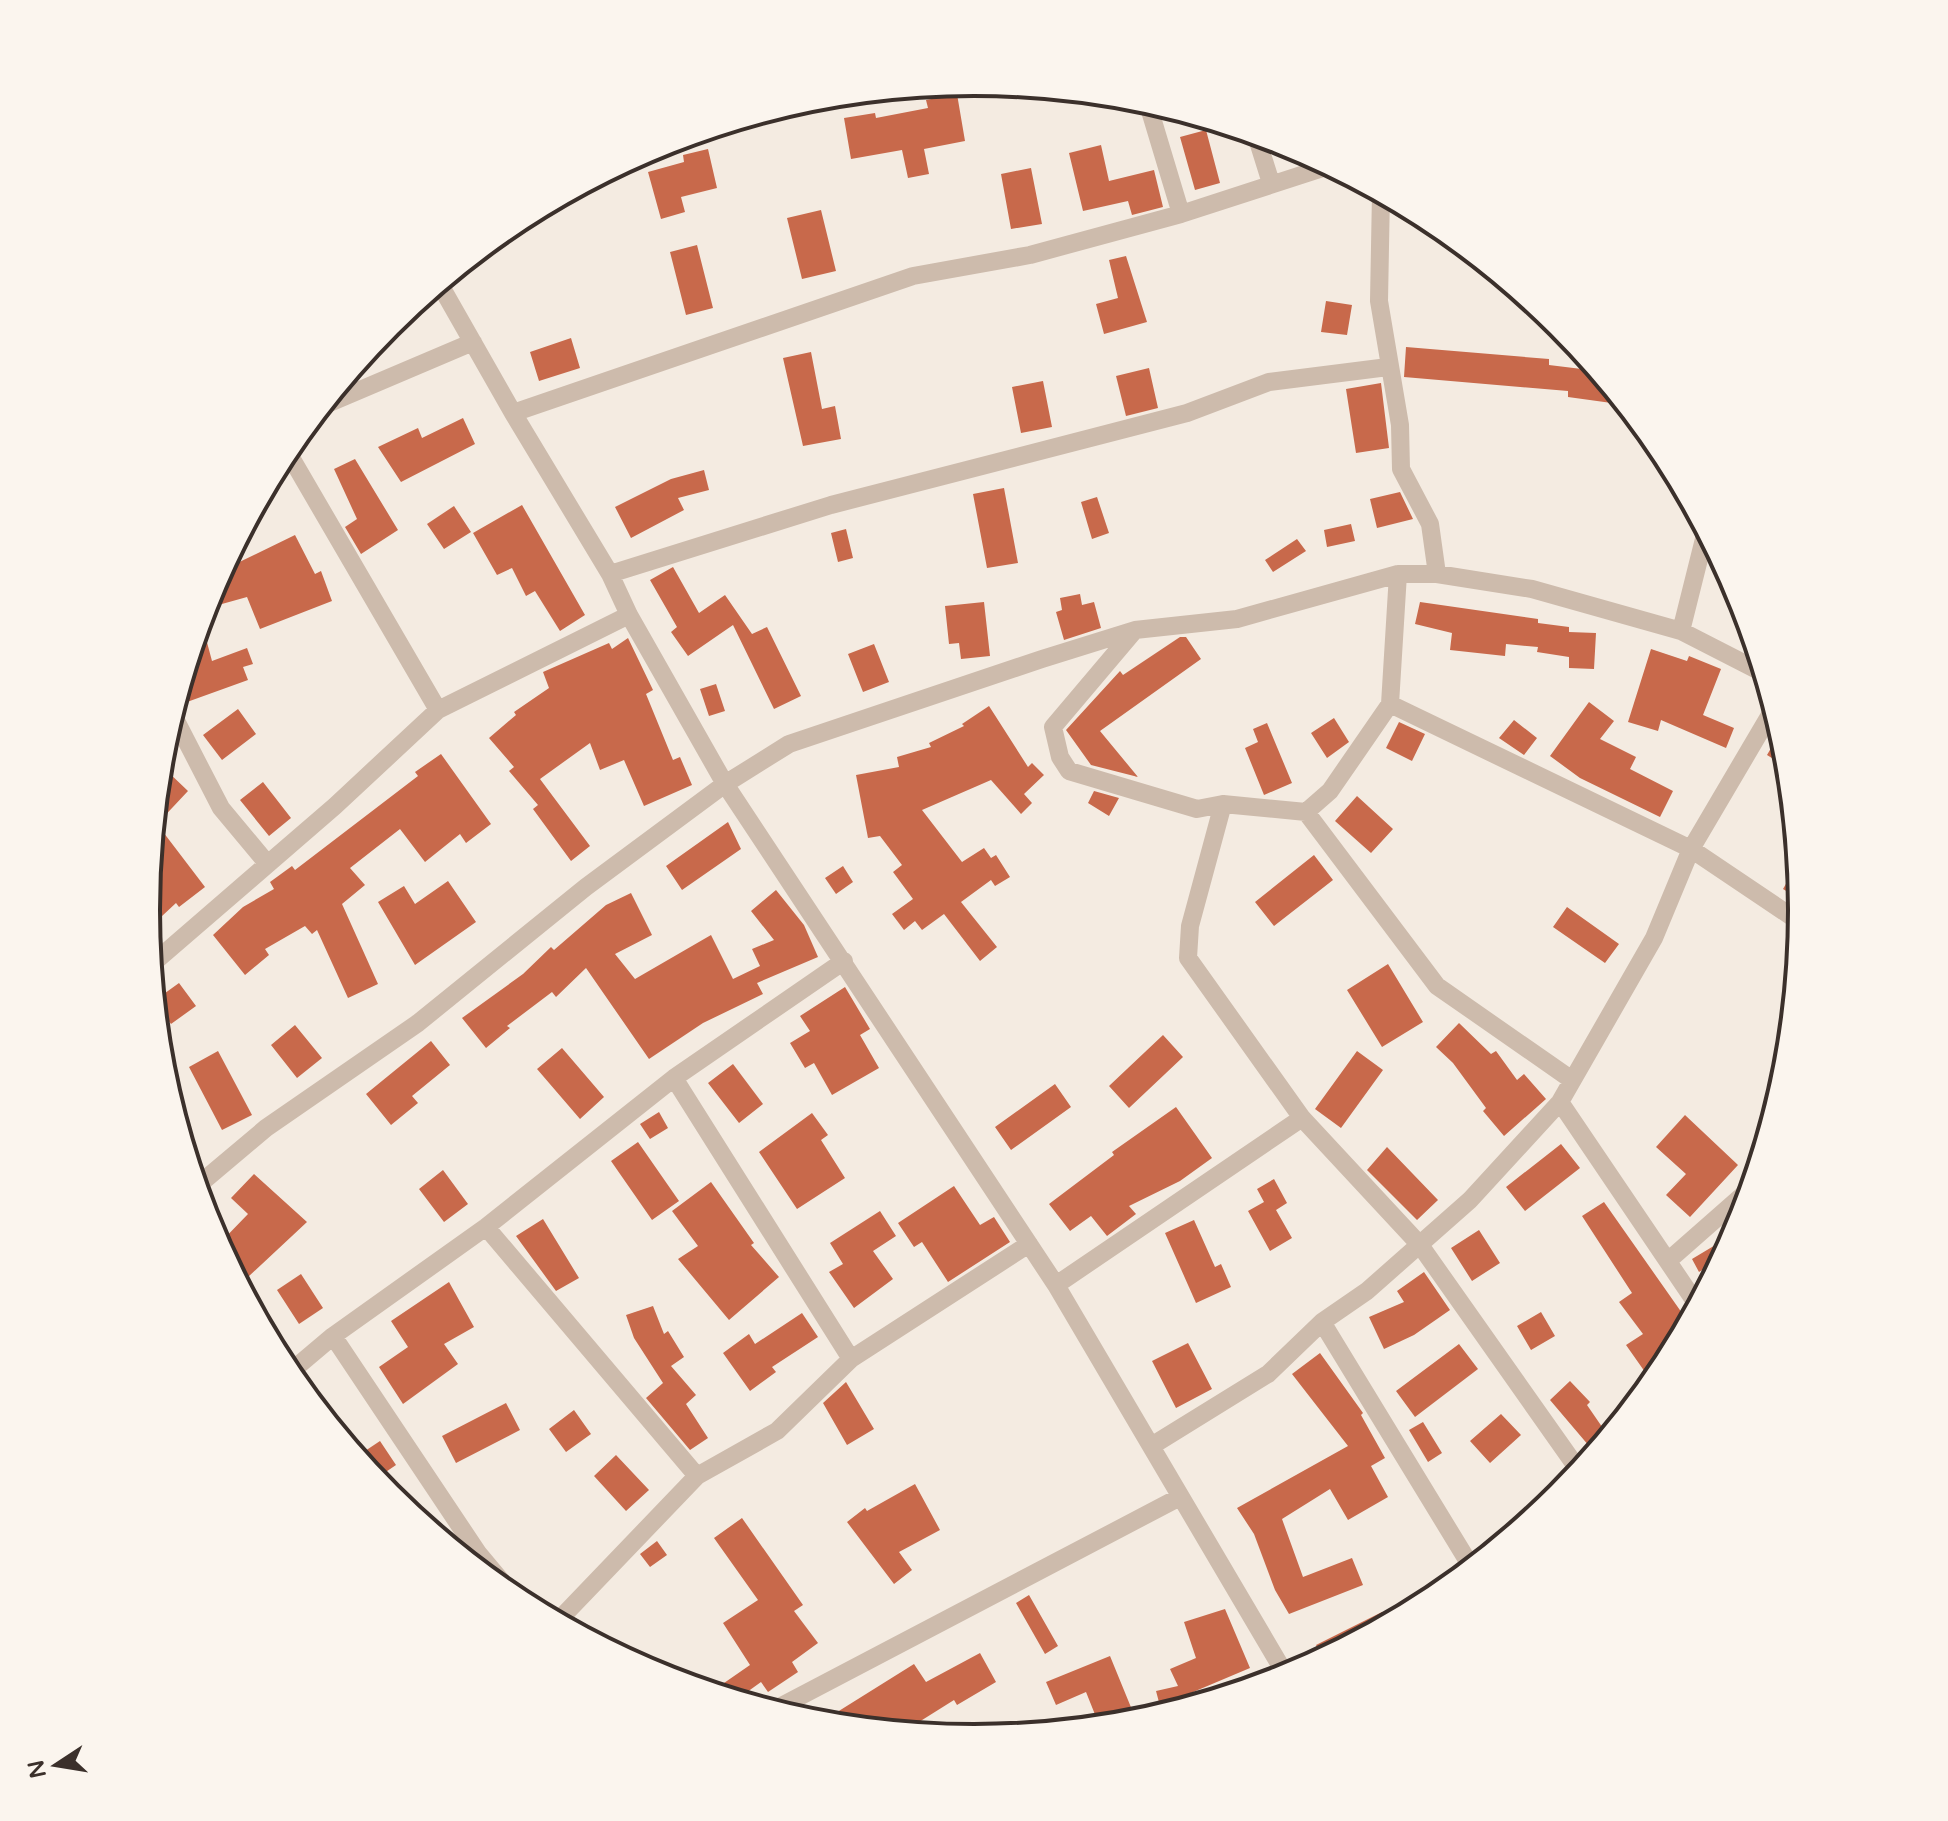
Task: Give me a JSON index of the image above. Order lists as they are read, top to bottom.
{
  "north": "left"
}
